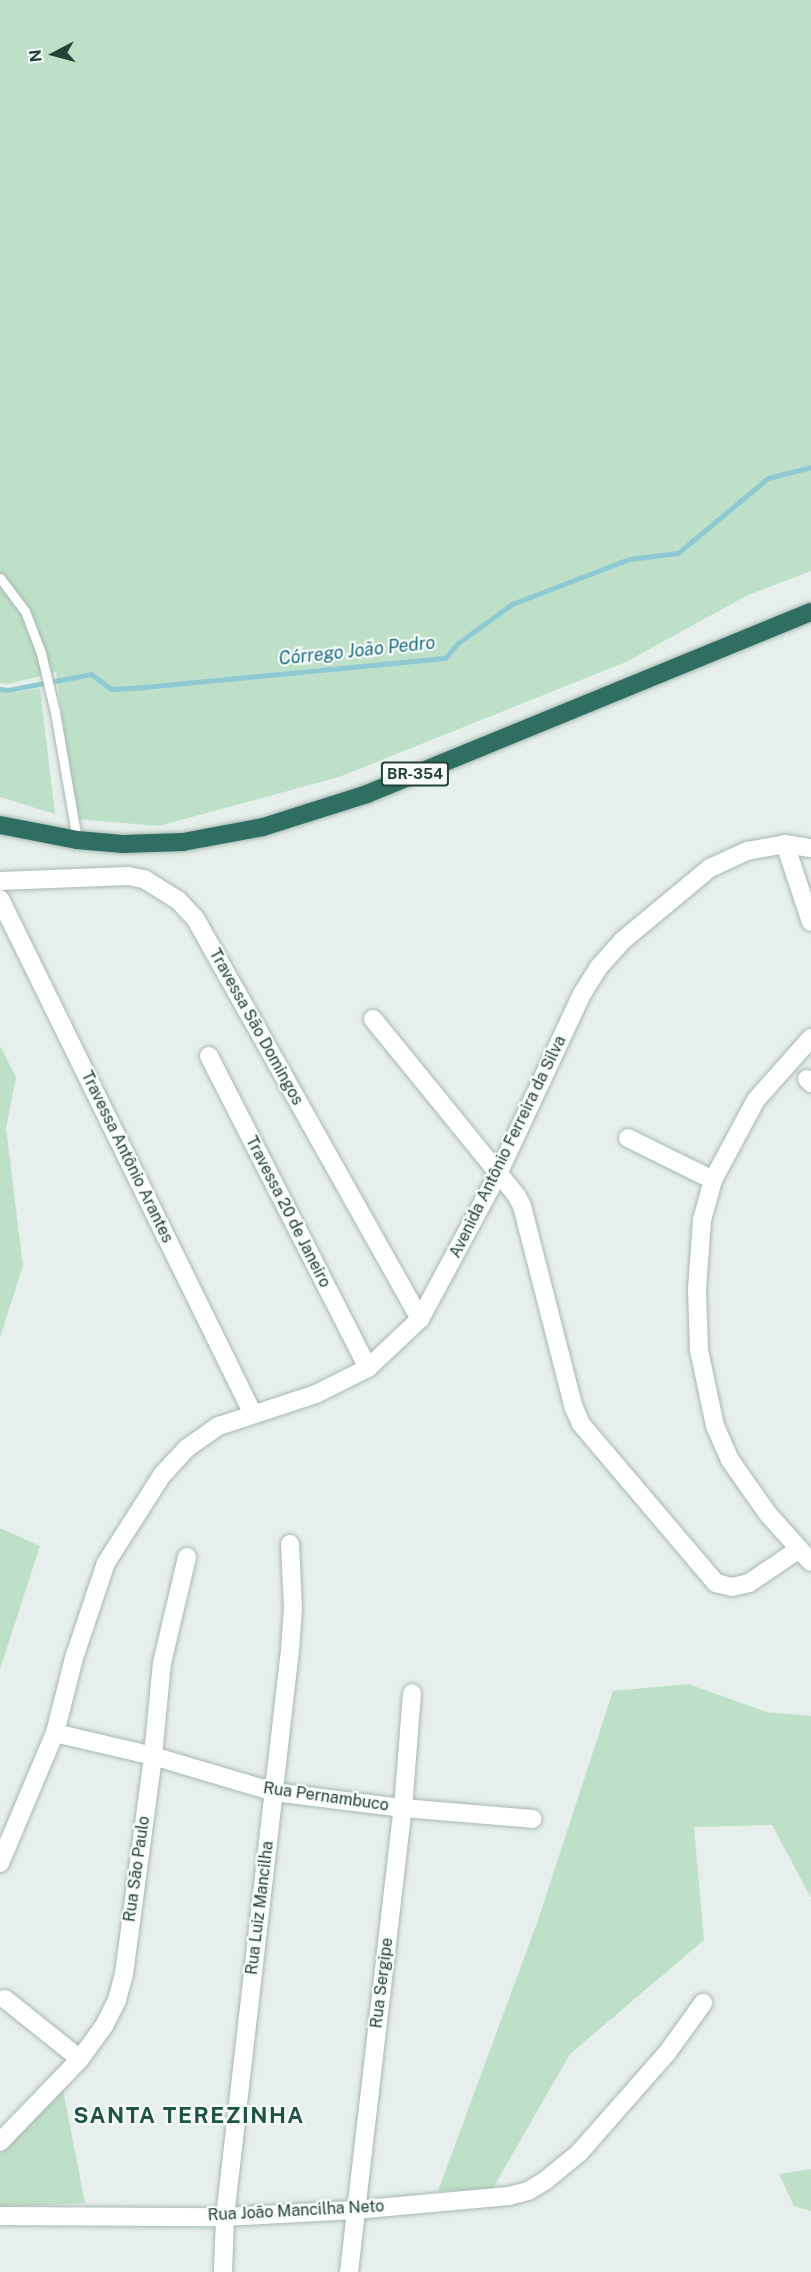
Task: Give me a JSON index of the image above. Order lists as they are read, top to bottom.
{
  "streets": {
    "highway": ["BR-354"],
    "street": [
      "Travessa São Domingos",
      "Avenida Antônio Ferreira da Silva",
      "Travessa Antônio Arantes",
      "Travessa 20 de Janeiro",
      "Rua Pernambuco",
      "Rua São Paulo",
      "Rua Luiz Mancilha",
      "Rua Sergipe",
      "Rua João Mancilha Neto"
    ]
  },
  "crossings": [
    ["Travessa São Domingos", "Avenida Antônio Ferreira da Silva"],
    ["Avenida Antônio Ferreira da Silva", "Travessa Antônio Arantes"],
    ["Avenida Antônio Ferreira da Silva", "Travessa 20 de Janeiro"],
    ["Avenida Antônio Ferreira da Silva", "Rua Pernambuco"],
    ["Rua Pernambuco", "Rua São Paulo"],
    ["Rua Pernambuco", "Rua Luiz Mancilha"],
    ["Rua Pernambuco", "Rua Sergipe"],
    ["Rua Luiz Mancilha", "Rua João Mancilha Neto"],
    ["Rua Sergipe", "Rua João Mancilha Neto"]
  ],
  "districts": ["SANTA TEREZINHA"],
  "water": ["Córrego João Pedro"],
  "north": "left"
}
